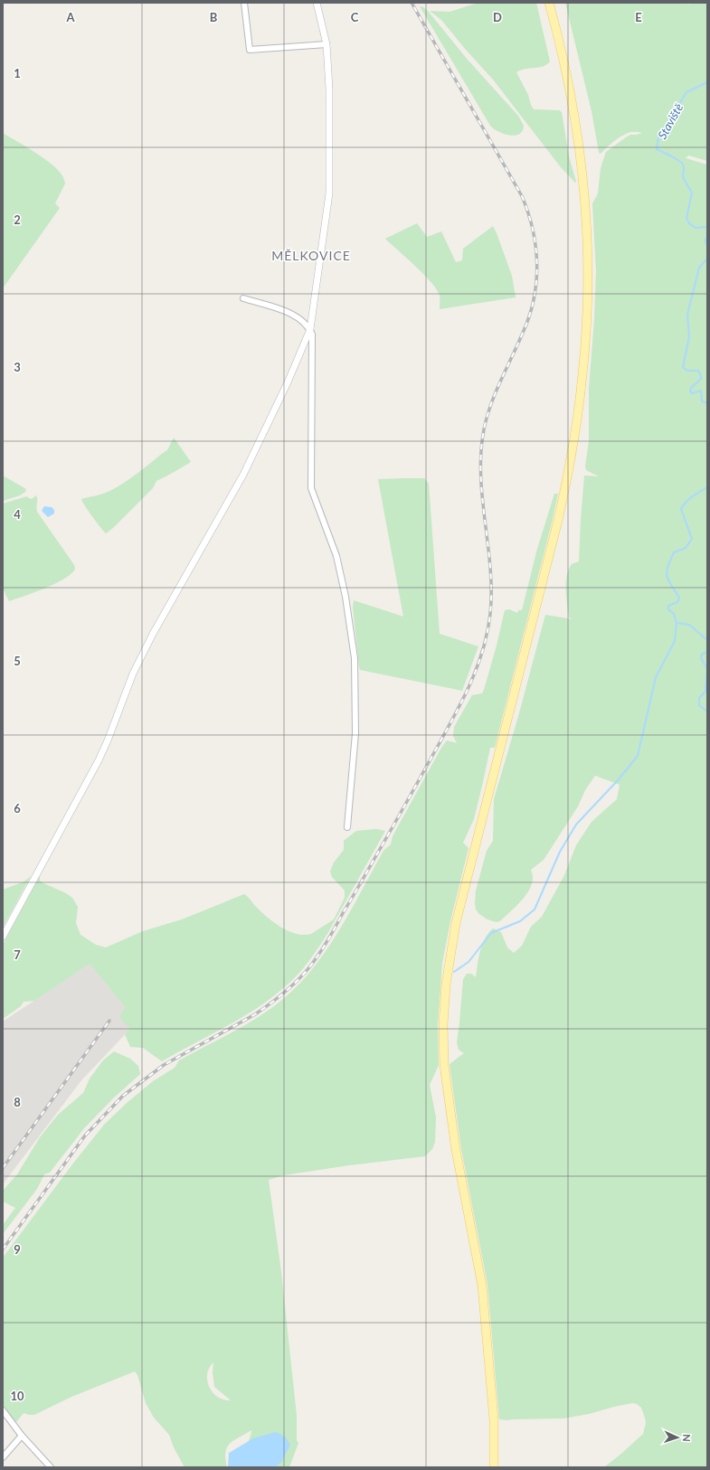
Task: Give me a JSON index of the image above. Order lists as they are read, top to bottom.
{
  "districts": ["MĚLKOVICE"],
  "water": ["Staviště"],
  "north": "right",
  "grid": {
    "columns": [
      "A",
      "B",
      "C",
      "D",
      "E"
    ],
    "rows": [
      "1",
      "2",
      "3",
      "4",
      "5",
      "6",
      "7",
      "8",
      "9",
      "10"
    ]
  }
}
